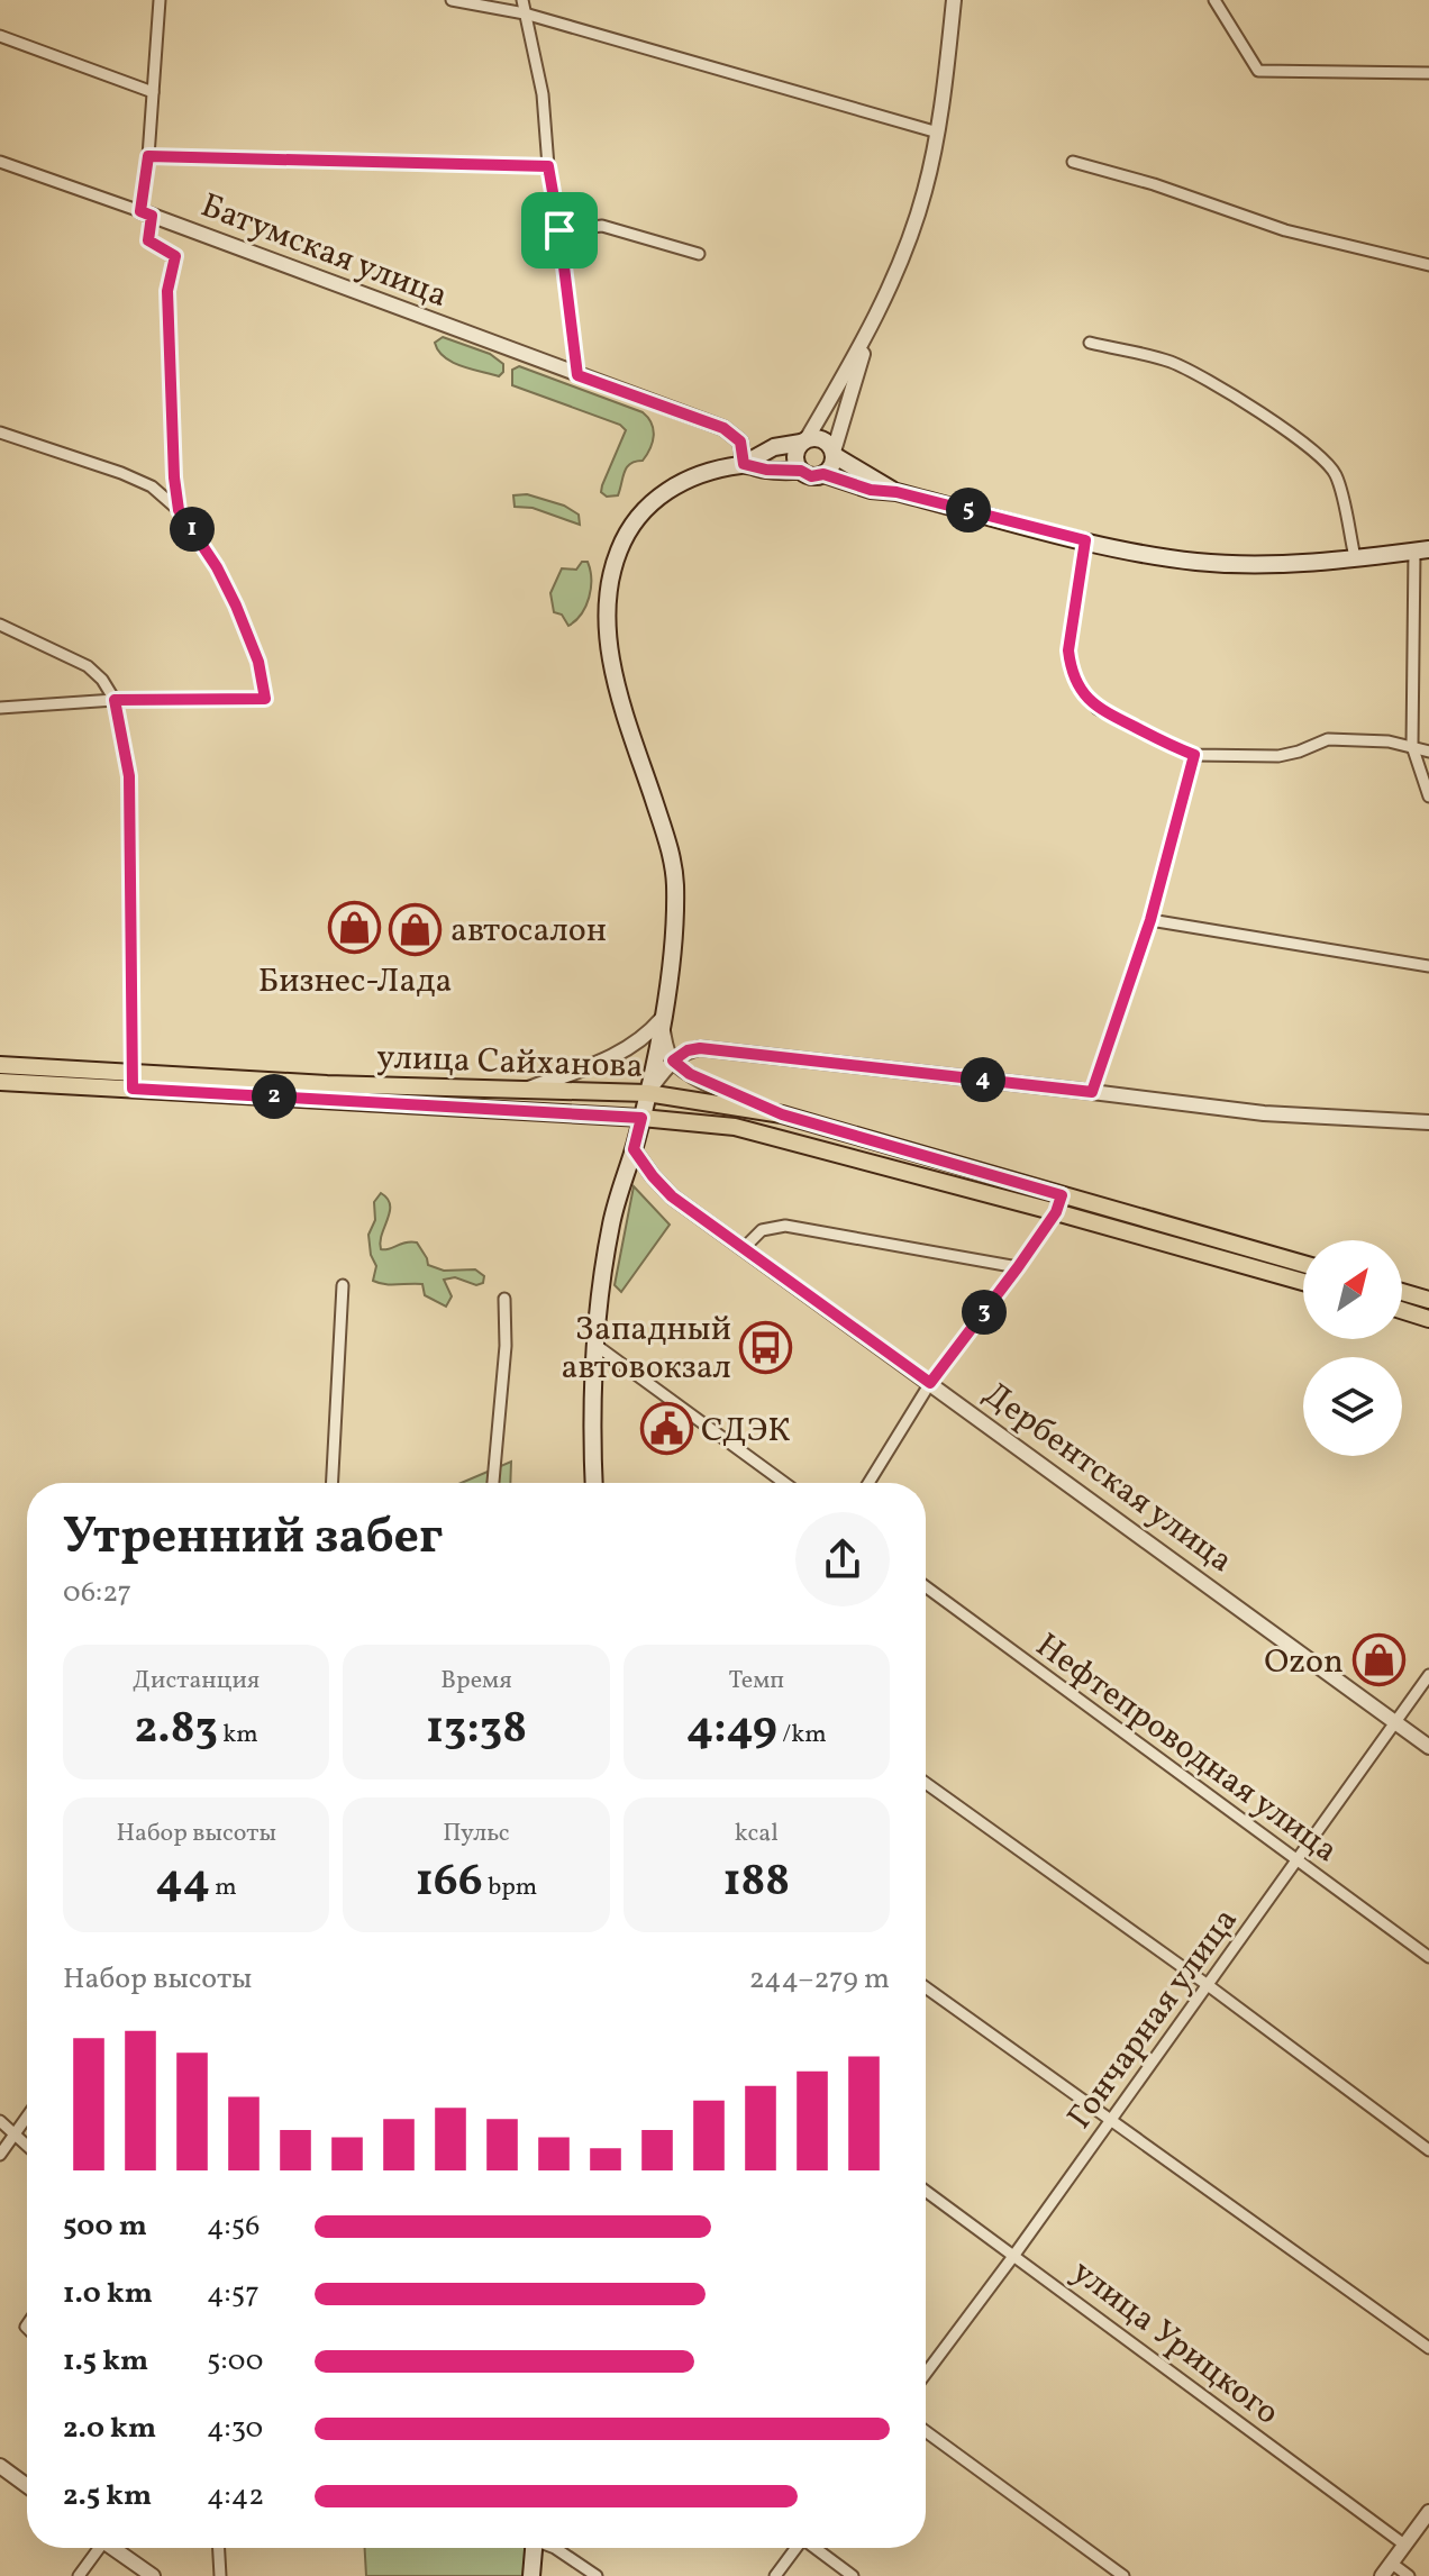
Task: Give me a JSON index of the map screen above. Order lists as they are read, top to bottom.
{
  "streets": {
    "main road": ["улица Сайханова"],
    "street": [
      "Батумская улица",
      "Дербентская улица",
      "Нефтепроводная улица",
      "Гончарная улица",
      "улица Урицкого"
    ]
  },
  "crossings": [
    ["Дербентская улица", "Гончарная улица"],
    ["Нефтепроводная улица", "Гончарная улица"],
    ["Гончарная улица", "улица Урицкого"]
  ],
  "places": {
    "shop": ["Бизнес-Лада", "автосалон", "Ozon"],
    "bus stop": ["Западный автовокзал"],
    "public building": ["СДЭК"]
  },
  "north": "top right",
  "page": {
    "pins": [
      "5",
      "1",
      "4",
      "2",
      "3"
    ],
    "heading": ["Утренний забег", "06:27"],
    "stats": [
      ["Дистанция", "2.83 km"],
      ["Время", "13:38"],
      ["Темп", "4:49 /km"],
      ["Набор высоты", "44 m"],
      ["Пульс", "166 bpm"],
      ["kcal", "188"]
    ],
    "chart": ["Набор высоты", "244–279 m"],
    "list": [
      {
        "name": "500 m",
        "note": "4:56"
      },
      {
        "name": "1.0 km",
        "note": "4:57"
      },
      {
        "name": "1.5 km",
        "note": "5:00"
      },
      {
        "name": "2.0 km",
        "note": "4:30"
      },
      {
        "name": "2.5 km",
        "note": "4:42"
      }
    ]
  }
}
